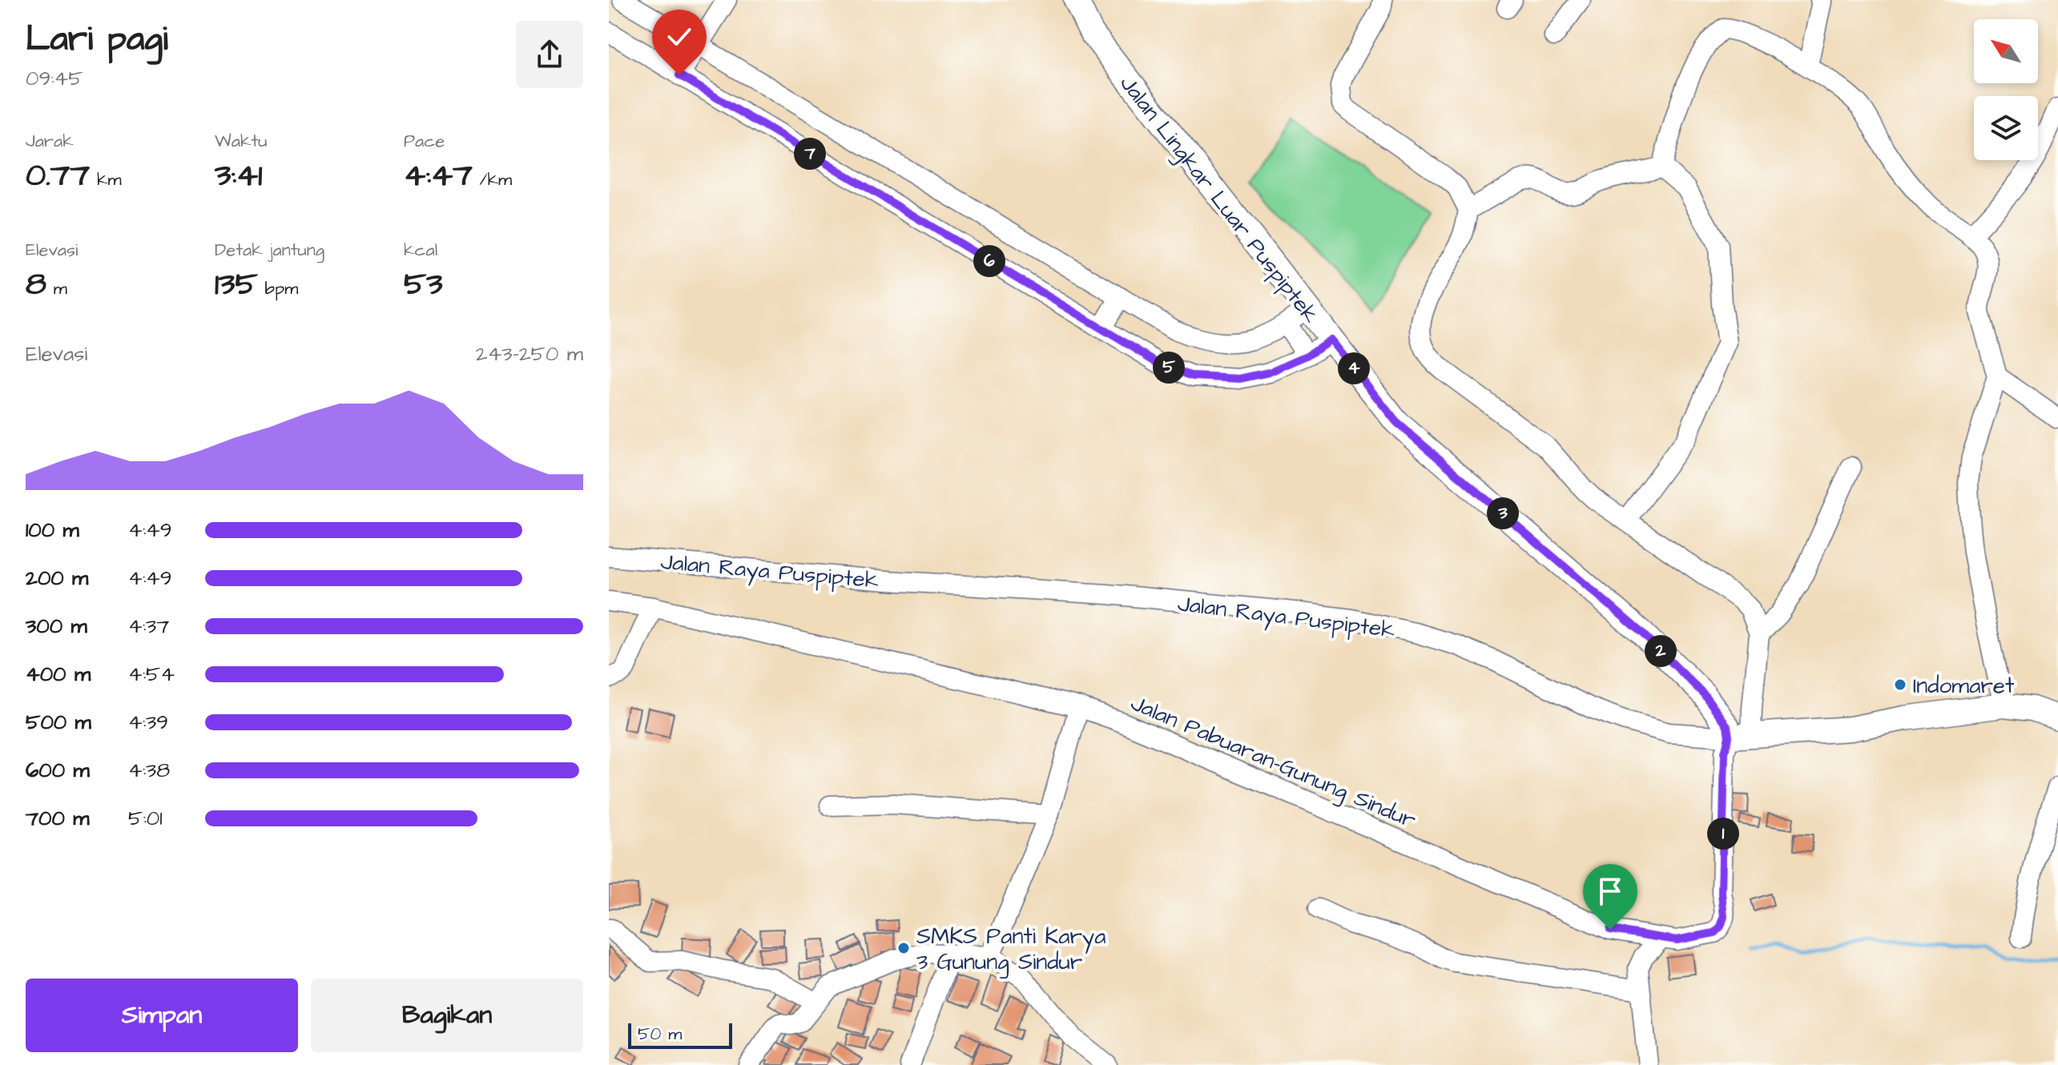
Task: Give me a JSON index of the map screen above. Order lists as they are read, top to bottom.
{
  "streets": {
    "main road": ["Jalan Lingkar Luar Puspiptek", "Jalan Raya Puspiptek"],
    "street": ["Jalan Pabuaran–Gunung Sindur"]
  },
  "crossings": [
    ["Jalan Lingkar Luar Puspiptek", "Jalan Raya Puspiptek"],
    ["Jalan Lingkar Luar Puspiptek", "Jalan Pabuaran–Gunung Sindur"],
    ["Jalan Raya Puspiptek", "Jalan Pabuaran–Gunung Sindur"]
  ],
  "places": ["Indomaret", "SMKS Panti Karya 3 Gunung Sindur"],
  "scale_bar": "50 m",
  "north": "top left",
  "page": {
    "heading": ["Lari pagi", "09:45"],
    "stats": [
      ["Jarak", "0.77 km"],
      ["Waktu", "3:41"],
      ["Pace", "4:47 /km"],
      ["Elevasi", "8 m"],
      ["Detak jantung", "135 bpm"],
      ["kcal", "53"]
    ],
    "pins": [
      "7",
      "6",
      "5",
      "4",
      "3",
      "2",
      "1"
    ],
    "chart": ["Elevasi", "243–250 m"],
    "list": [
      {
        "name": "100 m",
        "note": "4:49"
      },
      {
        "name": "200 m",
        "note": "4:49"
      },
      {
        "name": "300 m",
        "note": "4:37"
      },
      {
        "name": "400 m",
        "note": "4:54"
      },
      {
        "name": "500 m",
        "note": "4:39"
      },
      {
        "name": "600 m",
        "note": "4:38"
      },
      {
        "name": "700 m",
        "note": "5:01"
      }
    ],
    "buttons": ["Simpan", "Bagikan"],
    "scale": "50 m"
  }
}
